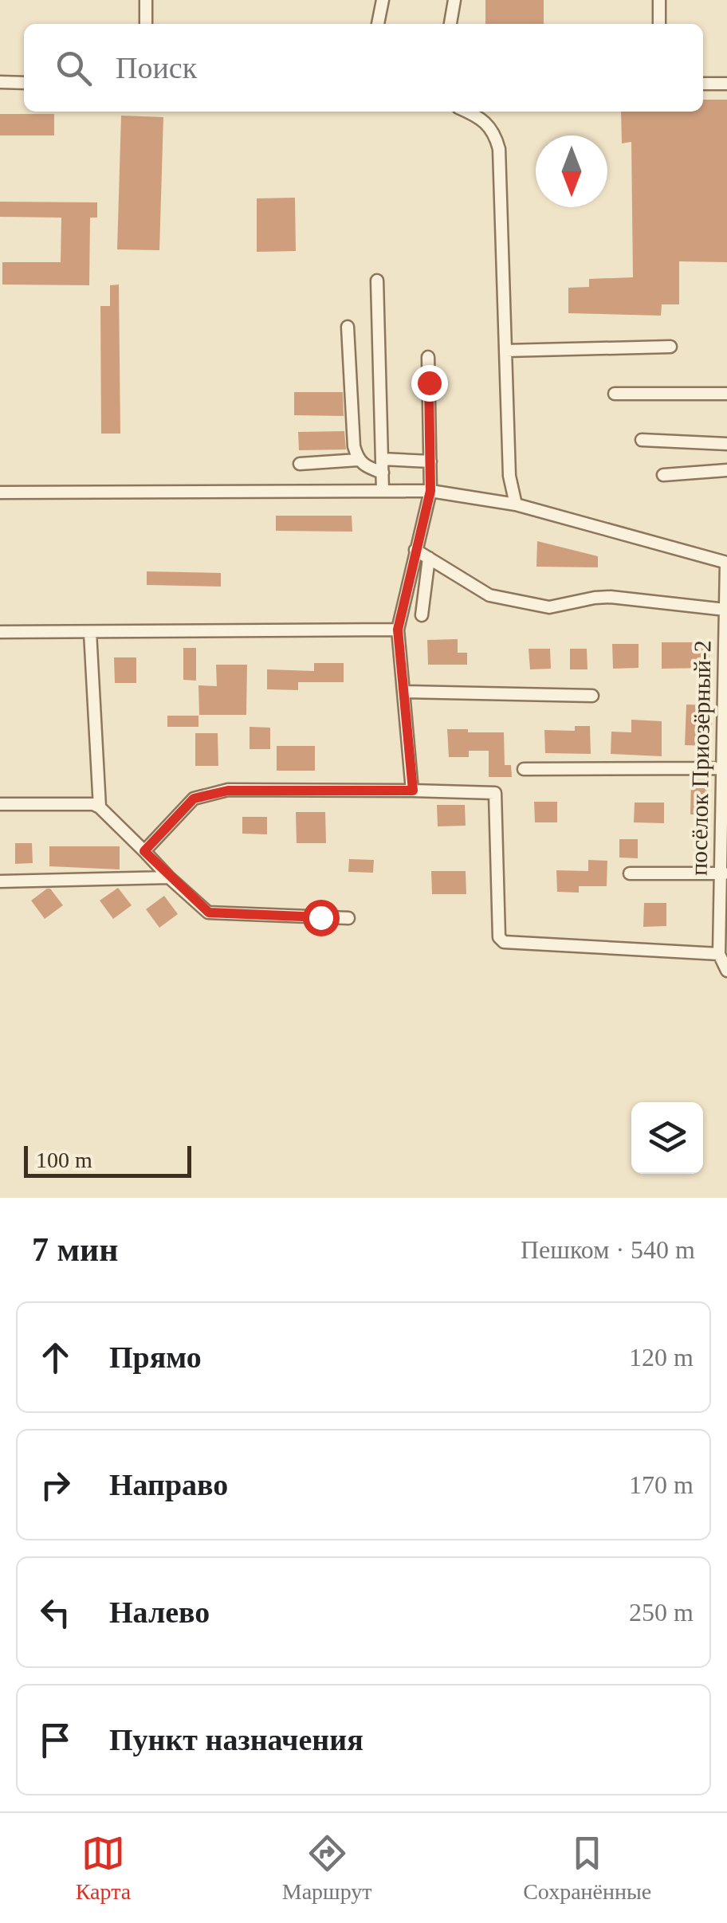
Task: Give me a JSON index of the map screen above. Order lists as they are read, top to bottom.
{
  "streets": {
    "street": ["посёлок Приозёрный-2"]
  },
  "scale_bar": "100 m",
  "north": "bottom",
  "page": {
    "search": "Поиск",
    "scale": "100 m",
    "heading": ["7 мин", "Пешком · 540 m"],
    "list": [
      ["Прямо", "120 m"],
      ["Направо", "170 m"],
      ["Налево", "250 m"],
      "Пункт назначения"
    ],
    "nav": ["Карта", "Маршрут", "Сохранённые"]
  }
}
